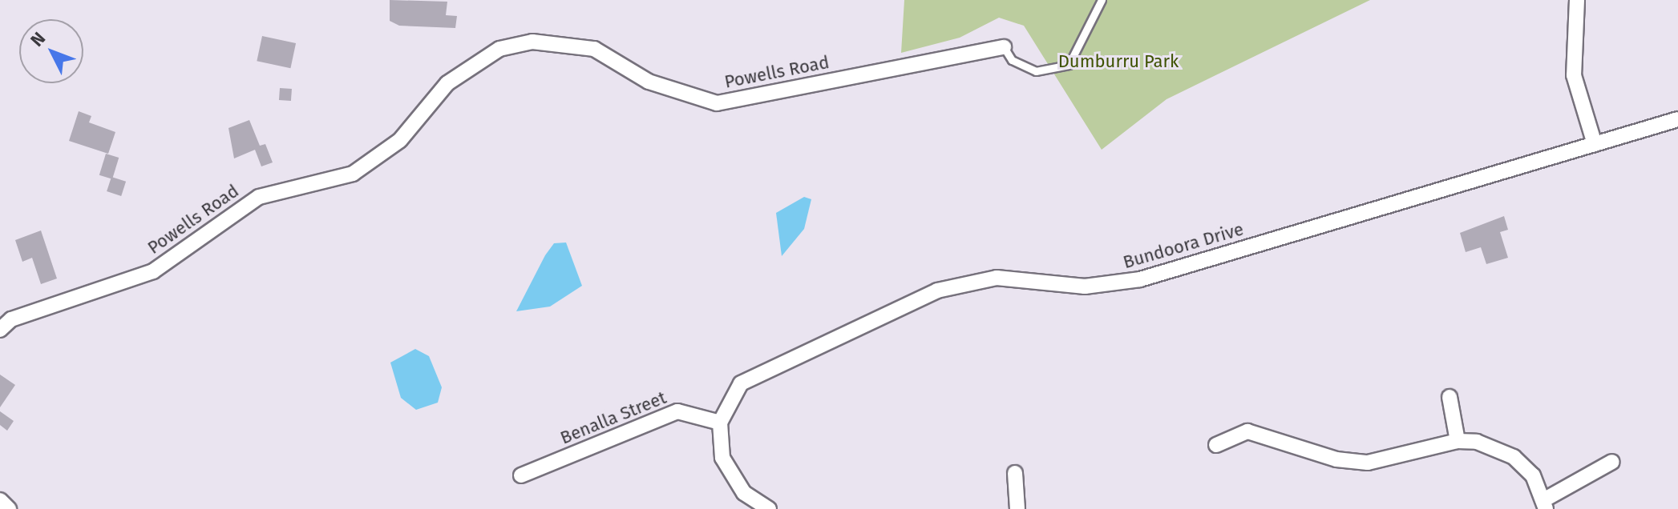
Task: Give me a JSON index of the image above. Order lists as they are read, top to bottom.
{
  "streets": {
    "street": ["Powells Road", "Bundoora Drive", "Benalla Street"]
  },
  "crossings": [
    ["Bundoora Drive", "Benalla Street"]
  ],
  "parks": ["Dumburru Park"],
  "north": "top left"
}
